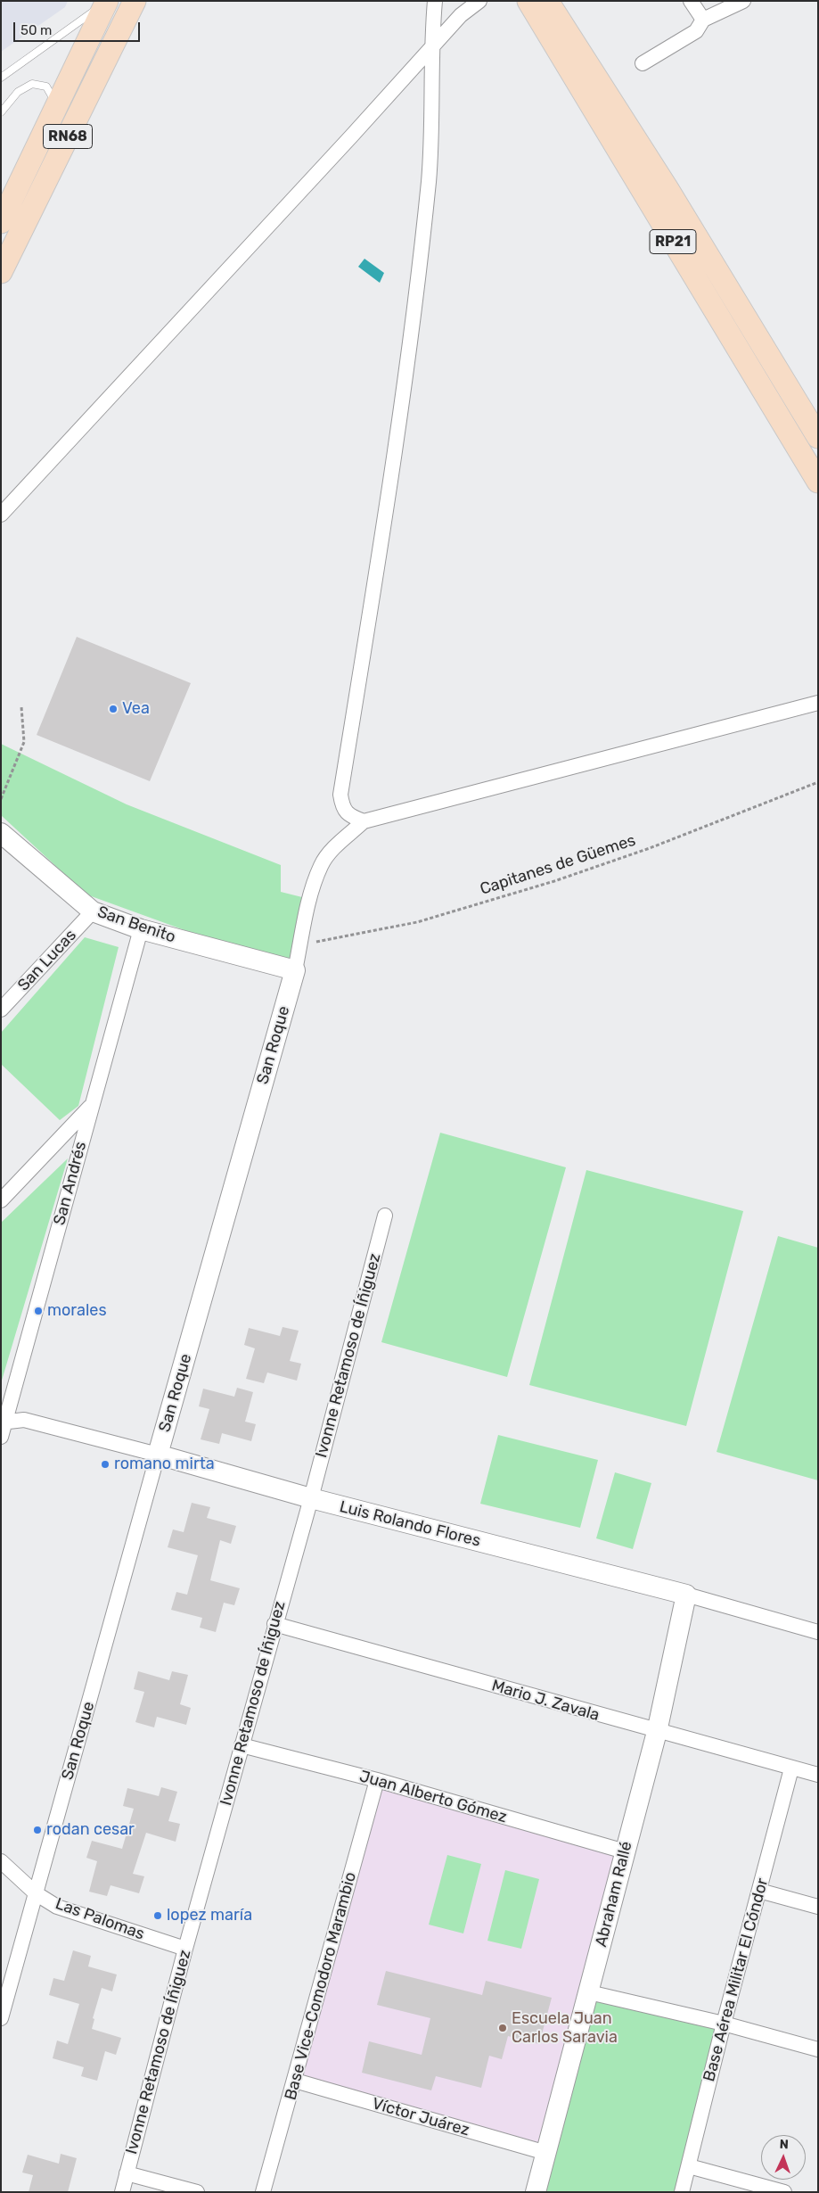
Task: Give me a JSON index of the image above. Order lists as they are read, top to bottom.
{
  "streets": {
    "main road": ["RN68", "RP21"],
    "street": [
      "San Benito",
      "San Lucas",
      "San Roque",
      "San Andrés",
      "Ivonne Retamoso de Íñiguez",
      "Luis Rolando Flores",
      "Mario J. Zavala",
      "Juan Alberto Gómez",
      "Abraham Rallé",
      "Las Palomas",
      "Base Aérea Militar El Cóndor",
      "Base Vice-Comodoro Marambio",
      "Víctor Juárez"
    ],
    "path": ["Capitanes de Güemes"]
  },
  "crossings": [
    ["San Benito", "San Lucas"],
    ["San Benito", "San Roque"],
    ["San Benito", "San Andrés"],
    ["San Roque", "Luis Rolando Flores"],
    ["San Roque", "Las Palomas"],
    ["San Andrés", "Luis Rolando Flores"],
    ["Ivonne Retamoso de Íñiguez", "Luis Rolando Flores"],
    ["Ivonne Retamoso de Íñiguez", "Mario J. Zavala"],
    ["Ivonne Retamoso de Íñiguez", "Juan Alberto Gómez"],
    ["Ivonne Retamoso de Íñiguez", "Las Palomas"],
    ["Luis Rolando Flores", "Abraham Rallé"],
    ["Mario J. Zavala", "Abraham Rallé"],
    ["Mario J. Zavala", "Base Aérea Militar El Cóndor"],
    ["Juan Alberto Gómez", "Abraham Rallé"],
    ["Juan Alberto Gómez", "Base Vice-Comodoro Marambio"],
    ["Abraham Rallé", "Víctor Juárez"],
    ["Base Vice-Comodoro Marambio", "Víctor Juárez"]
  ],
  "places": [
    "Vea",
    "morales",
    "romano mirta",
    "rodan cesar",
    "lopez maría",
    "Escuela Juan Carlos Saravia"
  ],
  "scale_bar": "50 m",
  "north": "top"
}
